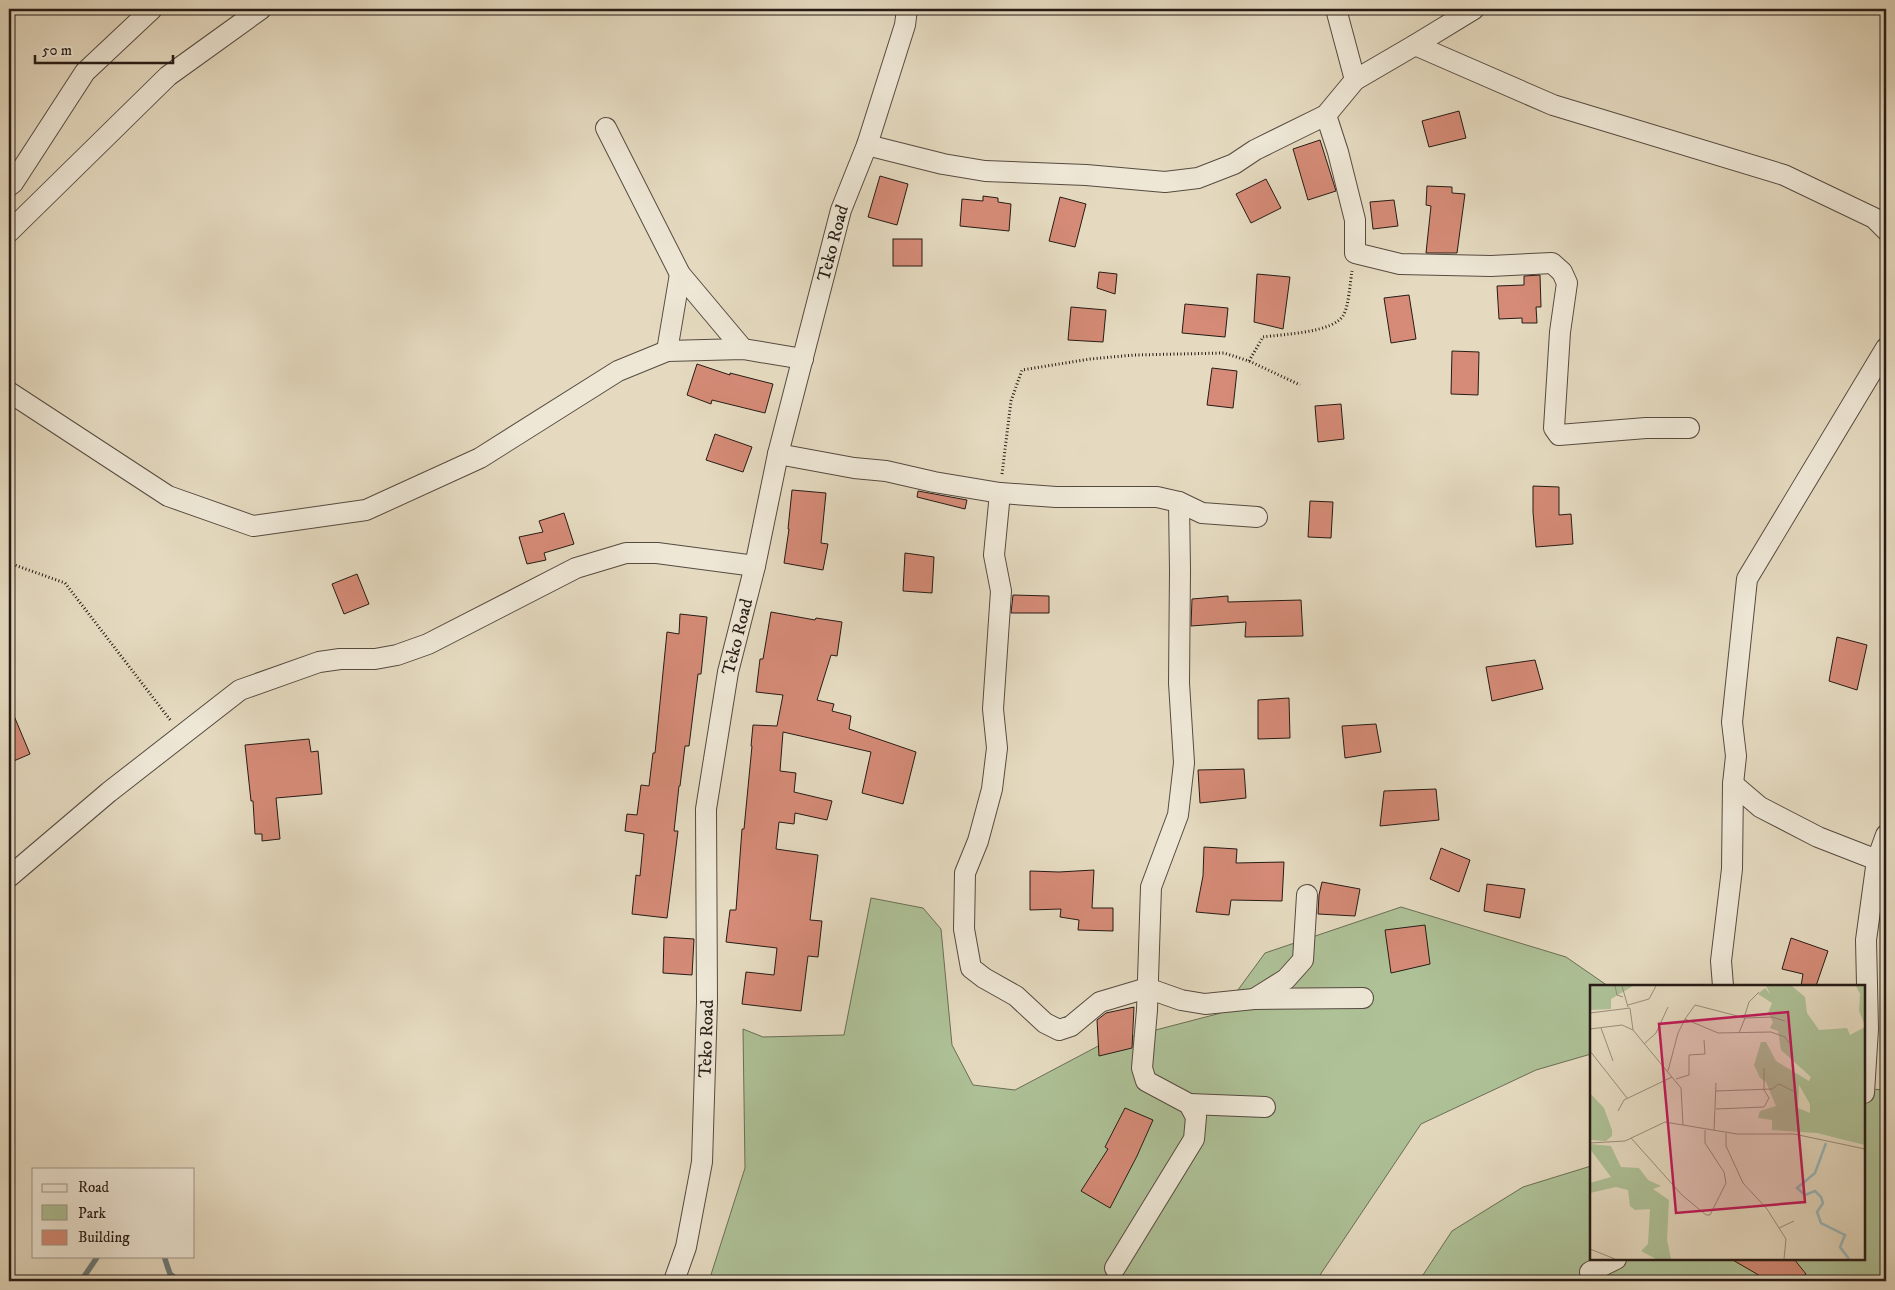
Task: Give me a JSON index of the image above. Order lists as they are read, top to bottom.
{
  "streets": {
    "street": ["Teko Road"]
  },
  "legend": ["Road", "Park", "Building"],
  "scale_bar": "50 m"
}
